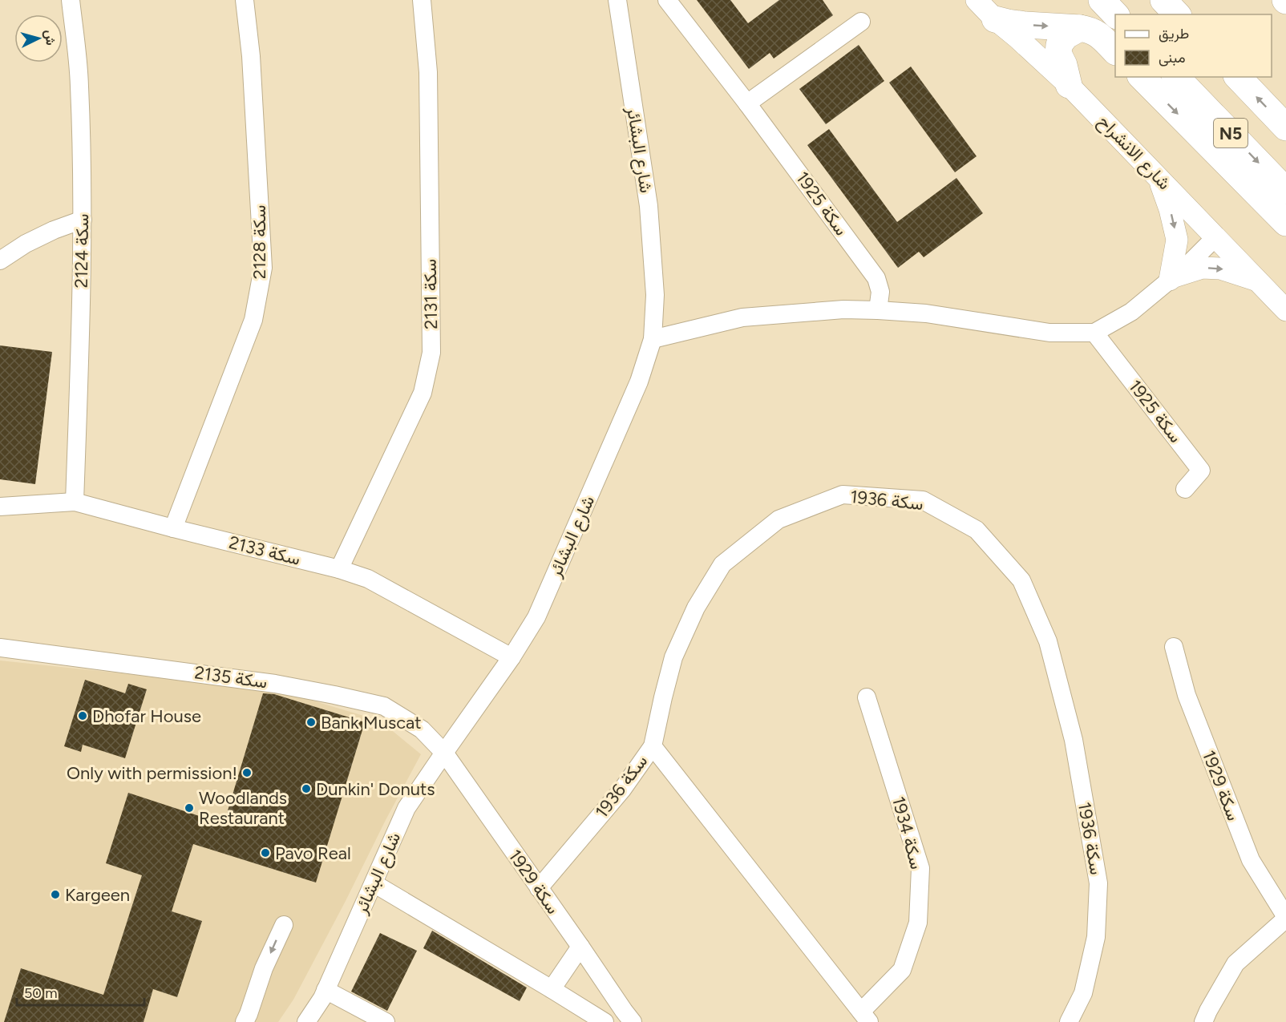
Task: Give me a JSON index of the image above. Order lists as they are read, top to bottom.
{
  "streets": {
    "highway": ["N5"],
    "street": [
      "شارع البشائر",
      "شارع الانشراح",
      "سكة 1925",
      "سكة 2128",
      "سكة 2124",
      "سكة 2131",
      "سكة 1936",
      "سكة 2133",
      "سكة 2135",
      "سكة 1929",
      "سكة 1934"
    ]
  },
  "crossings": [
    ["شارع البشائر", "سكة 2133"],
    ["شارع البشائر", "سكة 2135"],
    ["شارع البشائر", "سكة 1929"],
    ["سكة 2128", "سكة 2133"],
    ["سكة 2124", "سكة 2133"],
    ["سكة 2131", "سكة 2133"],
    ["سكة 1936", "سكة 1929"],
    ["سكة 1936", "سكة 1934"],
    ["سكة 2135", "سكة 1929"]
  ],
  "places": [
    "Dhofar House",
    "Bank Muscat",
    "Only with permission!",
    "Dunkin' Donuts",
    "Woodlands Restaurant",
    "Pavo Real",
    "Kargeen"
  ],
  "legend": ["طريق", "مبنى"],
  "scale_bar": "50 m",
  "north": "right"
}
